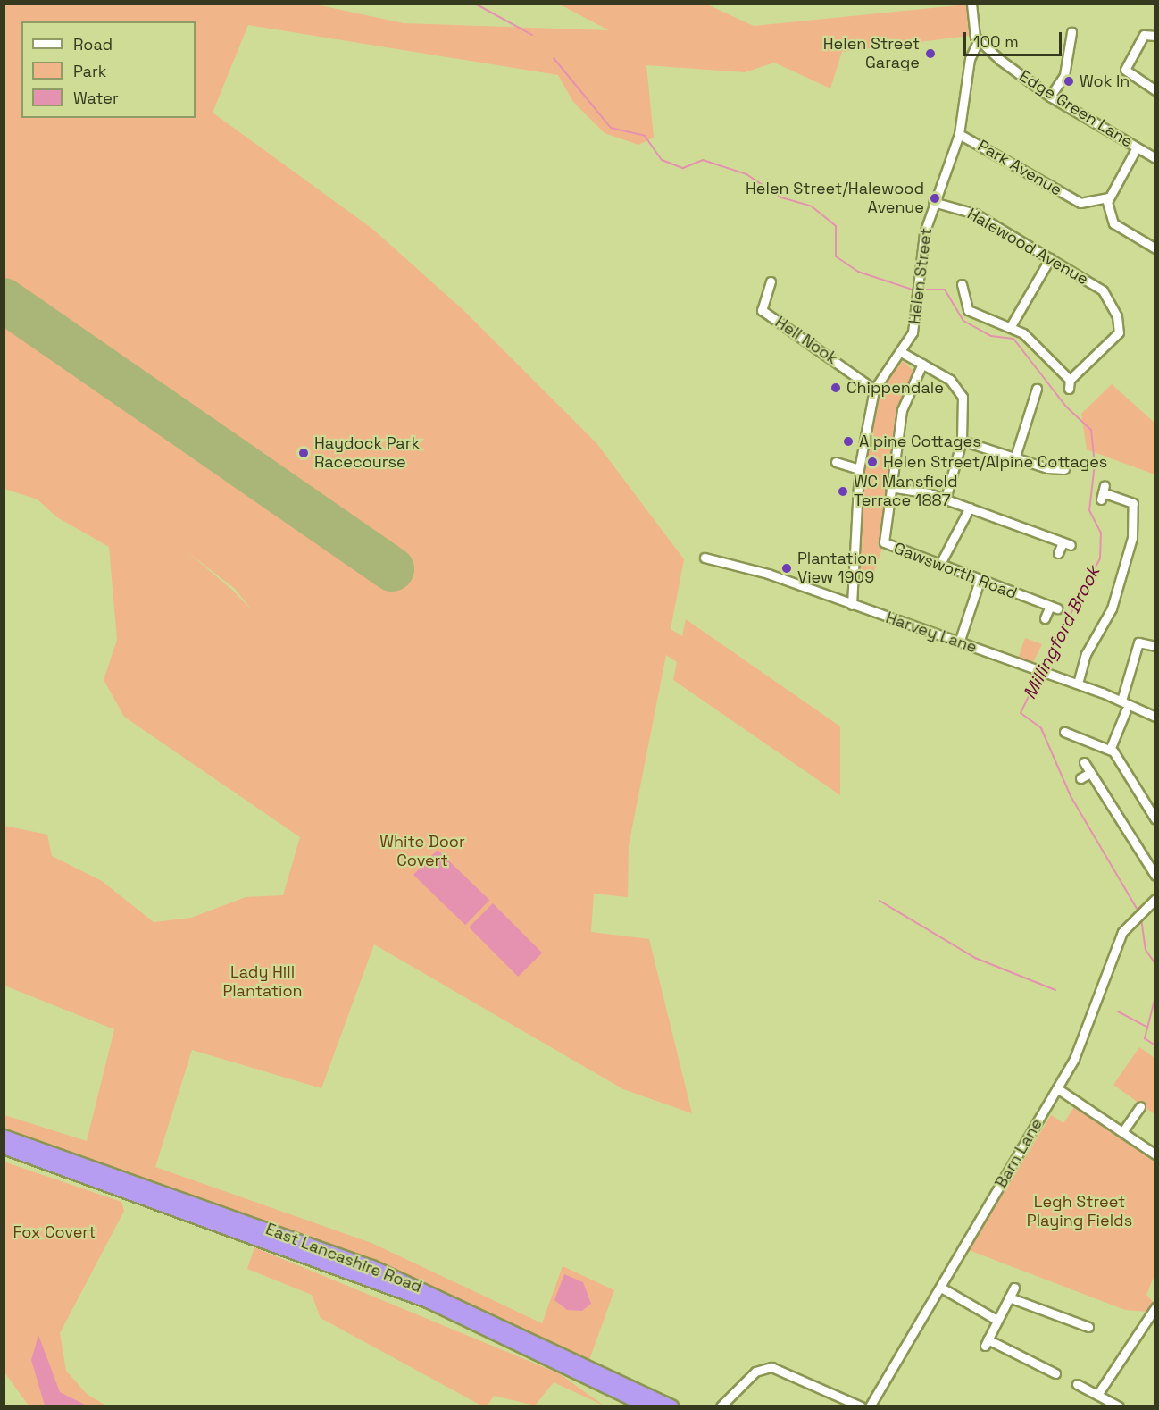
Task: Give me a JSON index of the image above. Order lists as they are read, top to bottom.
{
  "streets": {
    "highway": ["East Lancashire Road"],
    "street": [
      "Edge Green Lane",
      "Park Avenue",
      "Halewood Avenue",
      "Helen Street",
      "Hell Nook",
      "Gawsworth Road",
      "Harvey Lane",
      "Barn Lane"
    ]
  },
  "crossings": [
    ["Edge Green Lane", "Helen Street"],
    ["Park Avenue", "Helen Street"],
    ["Halewood Avenue", "Helen Street"],
    ["Helen Street", "Hell Nook"],
    ["Helen Street", "Harvey Lane"]
  ],
  "water": ["Millingford Brook"],
  "parks": [
    "White Door Covert",
    "Lady Hill Plantation",
    "Legh Street Playing Fields",
    "Fox Covert"
  ],
  "places": [
    "Helen Street Garage",
    "Wok In",
    "Helen Street/Halewood Avenue",
    "Chippendale",
    "Alpine Cottages",
    "Haydock Park Racecourse",
    "Helen Street/Alpine Cottages",
    "WC Mansfield Terrace 1887",
    "Plantation View 1909"
  ],
  "legend": ["Road", "Park", "Water"],
  "scale_bar": "100 m"
}
